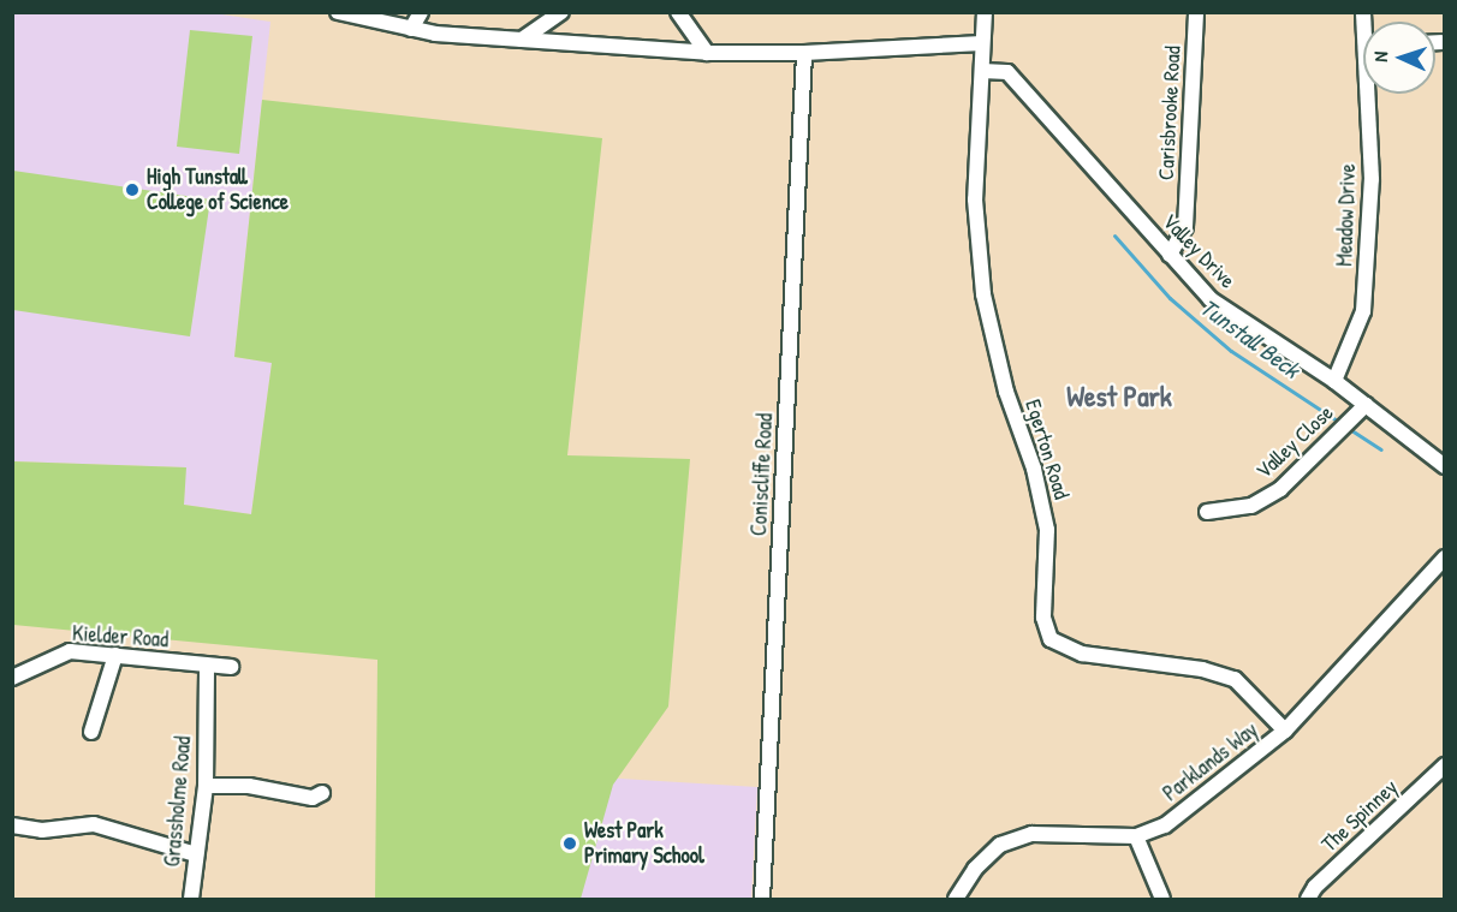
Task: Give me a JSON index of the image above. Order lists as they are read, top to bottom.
{
  "streets": {
    "street": [
      "Carisbrooke Road",
      "Meadow Drive",
      "Valley Drive",
      "Valley Close",
      "Egerton Road",
      "Coniscliffe Road",
      "Kielder Road",
      "Parklands Way",
      "Grassholme Road",
      "The Spinney"
    ]
  },
  "crossings": [
    ["Carisbrooke Road", "Valley Drive"],
    ["Meadow Drive", "Valley Drive"],
    ["Valley Drive", "Valley Close"],
    ["Valley Drive", "Egerton Road"],
    ["Egerton Road", "Parklands Way"],
    ["Kielder Road", "Grassholme Road"]
  ],
  "districts": ["West Park"],
  "water": ["Tunstall Beck"],
  "places": ["High Tunstall College of Science", "West Park Primary School"],
  "north": "left"
}
